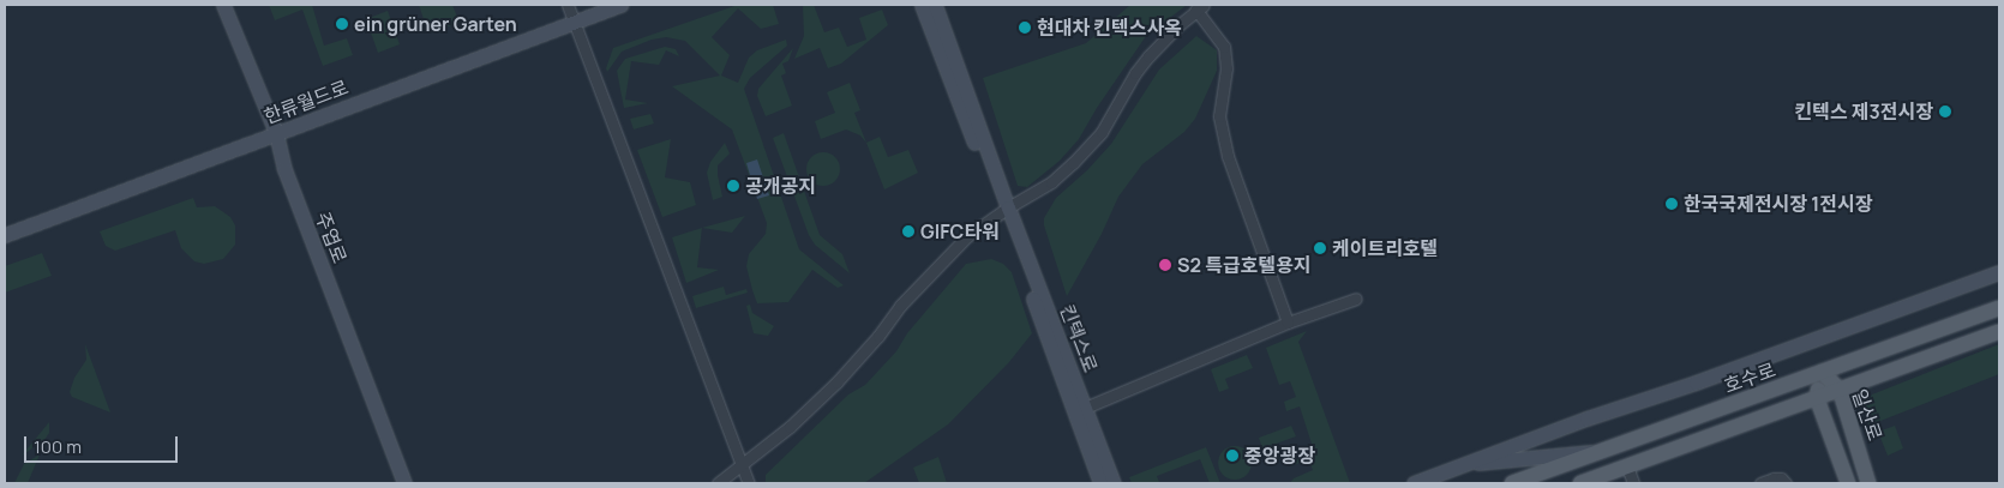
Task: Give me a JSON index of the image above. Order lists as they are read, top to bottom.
{
  "streets": {
    "main road": [
      "한류월드로",
      "주엽로",
      "킨텍스로",
      "호수로",
      "일산로"
    ]
  },
  "crossings": [
    ["한류월드로", "주엽로"],
    ["호수로", "일산로"]
  ],
  "places": [
    "ein grüner Garten",
    "현대차 킨텍스사옥",
    "킨텍스 제3전시장",
    "공개공지",
    "한국국제전시장 1전시장",
    "GIFC타워",
    "케이트리호텔",
    "S2 특급호텔용지",
    "중앙광장"
  ],
  "scale_bar": "100 m"
}
